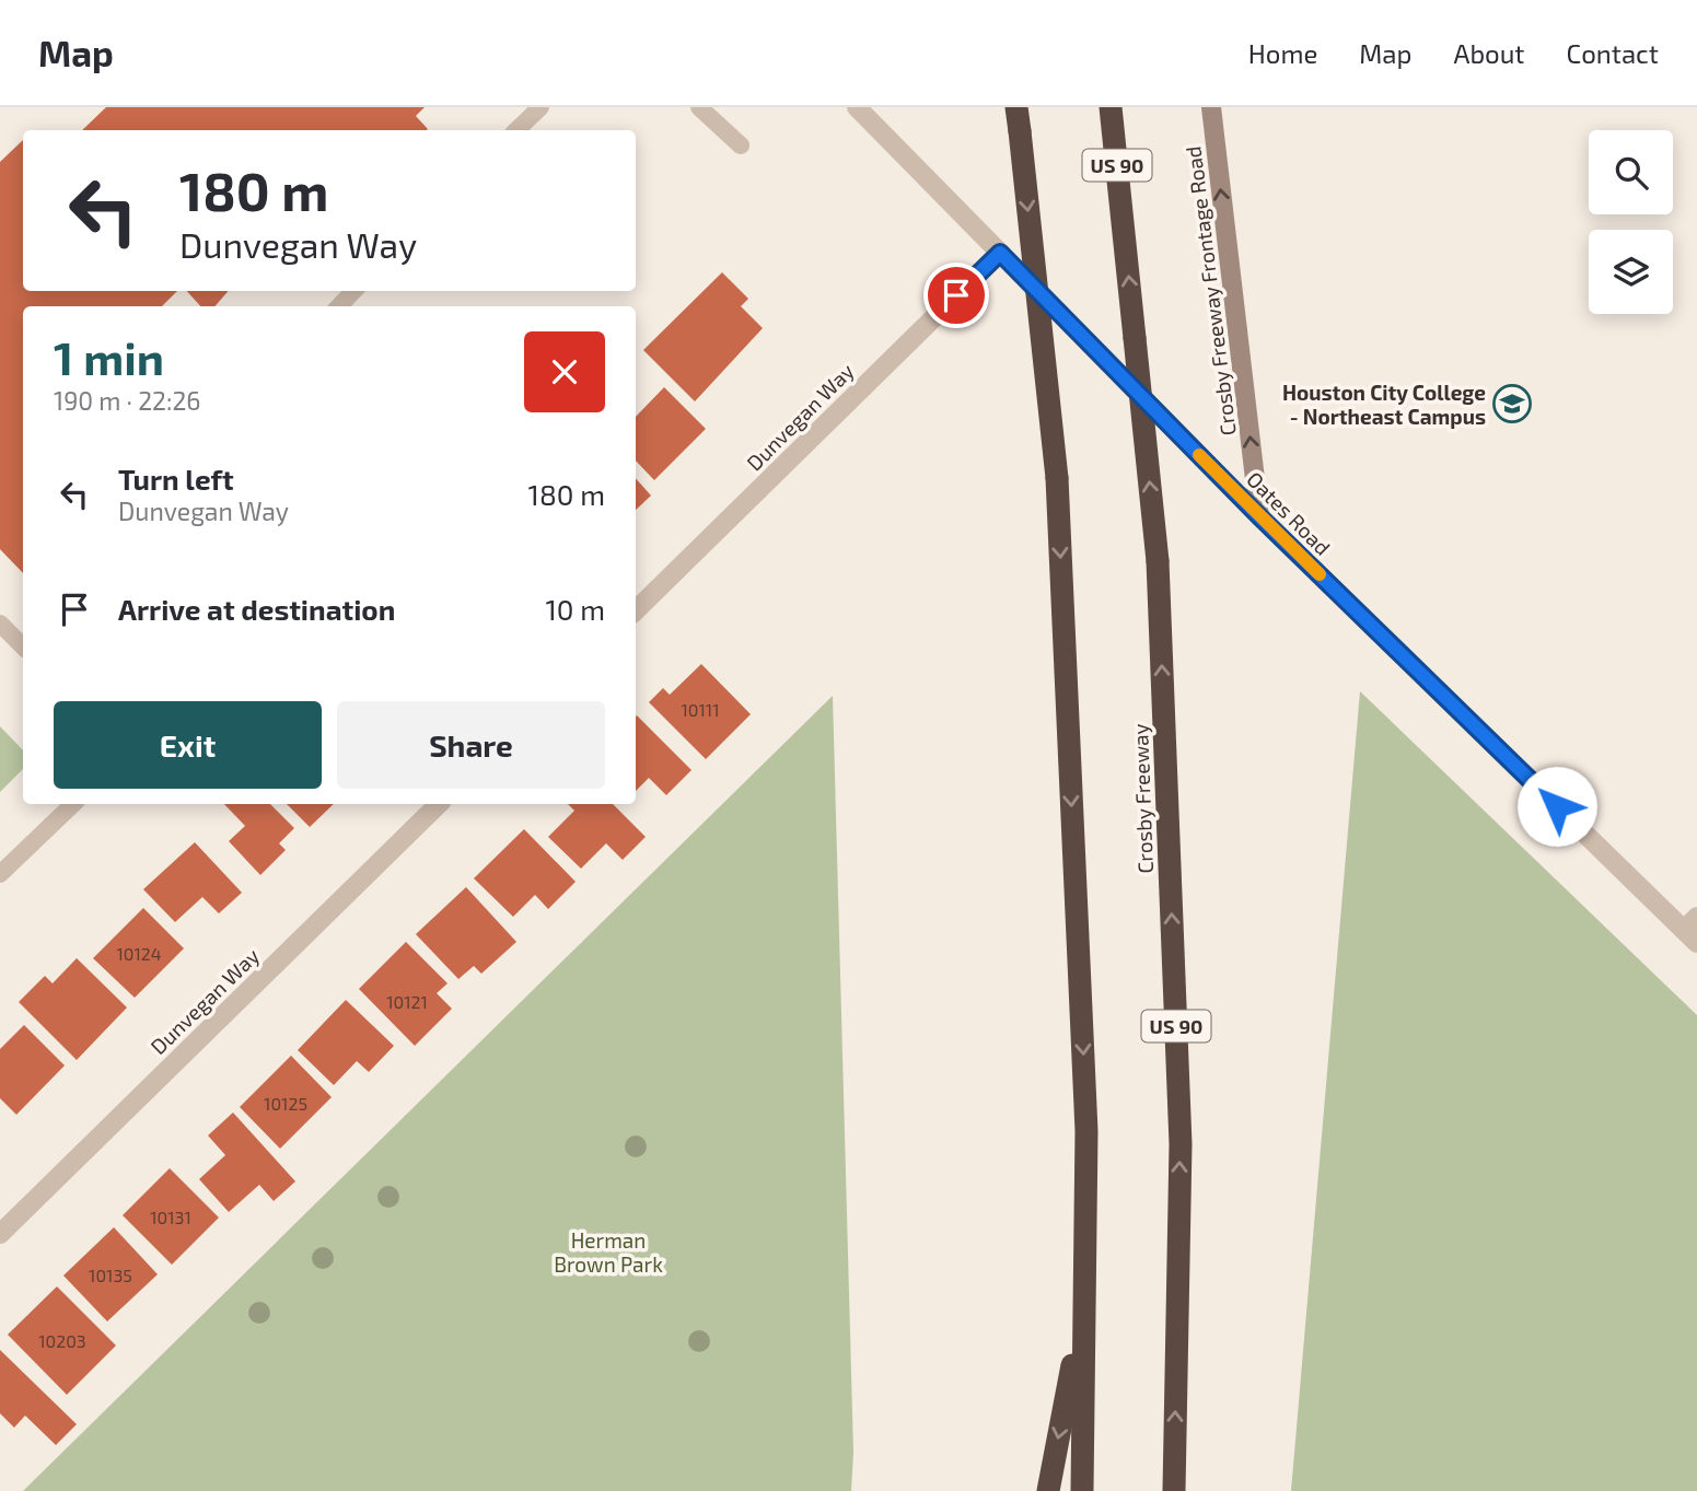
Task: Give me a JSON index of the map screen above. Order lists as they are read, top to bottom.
{
  "streets": {
    "highway": ["US 90", "Crosby Freeway"],
    "main road": ["Crosby Freeway Frontage Road"],
    "street": ["Dunvegan Way", "Oates Road"]
  },
  "crossings": [
    ["Crosby Freeway Frontage Road", "Oates Road"],
    ["Dunvegan Way", "Oates Road"]
  ],
  "one_way": ["Crosby Freeway Frontage Road"],
  "parks": ["Herman Brown Park"],
  "places": {
    "school or university": ["Houston City College - Northeast Campus"]
  },
  "house_numbers": [
    "10111",
    "10124",
    "10121",
    "10125",
    "10131",
    "10135",
    "10203"
  ],
  "page": {
    "header": "Map",
    "nav": [
      "Home",
      "Map",
      "About",
      "Contact"
    ],
    "turn": ["180 m", "Dunvegan Way"],
    "heading": ["1 min", "190 m · 22:26"],
    "list": [
      {
        "name": "Turn left",
        "note": "Dunvegan Way",
        "value": "180 m"
      },
      {
        "name": "Arrive at destination",
        "value": "10 m"
      }
    ],
    "buttons": ["Exit", "Share"]
  }
}
